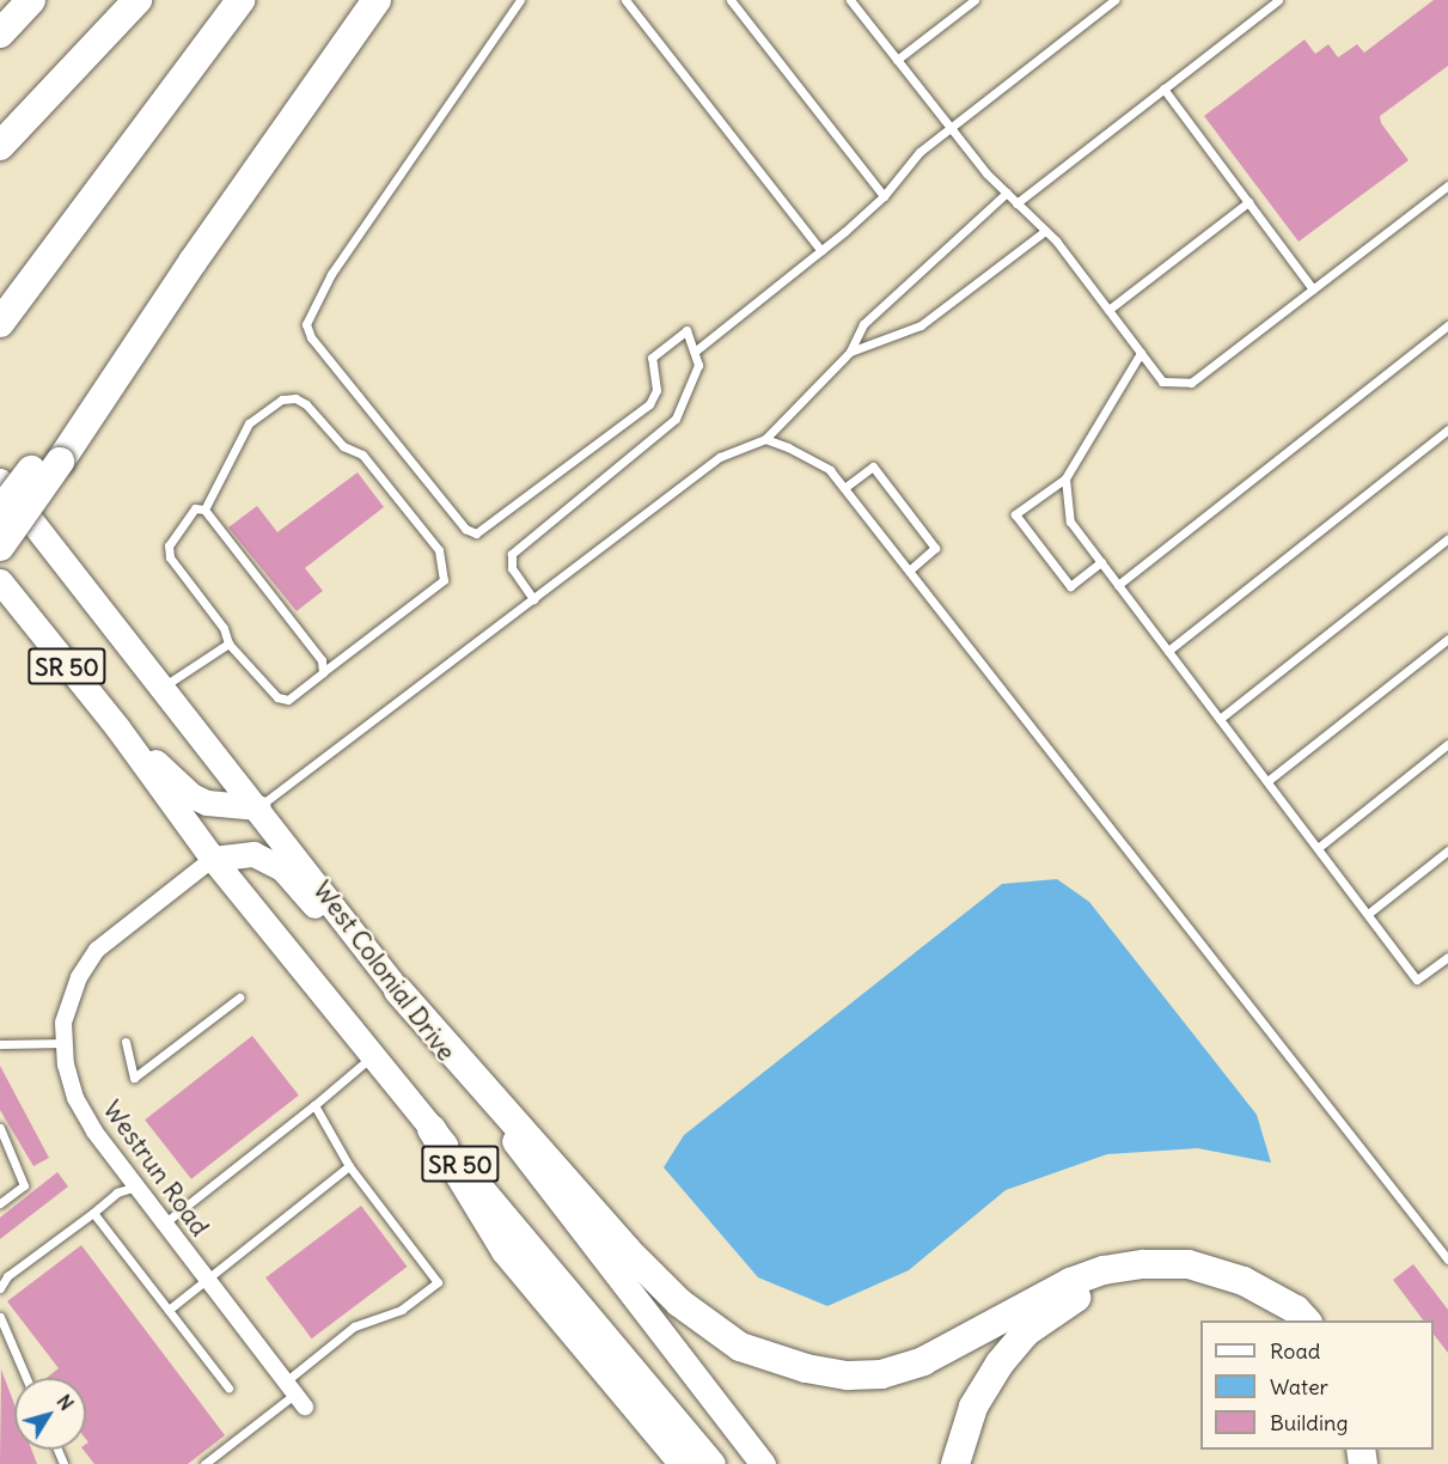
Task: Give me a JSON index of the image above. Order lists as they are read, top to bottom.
{
  "streets": {
    "highway": ["SR 50", "West Colonial Drive"],
    "street": ["Westrun Road"]
  },
  "crossings": [
    ["SR 50", "Westrun Road"]
  ],
  "legend": ["Road", "Water", "Building"],
  "north": "top right"
}
